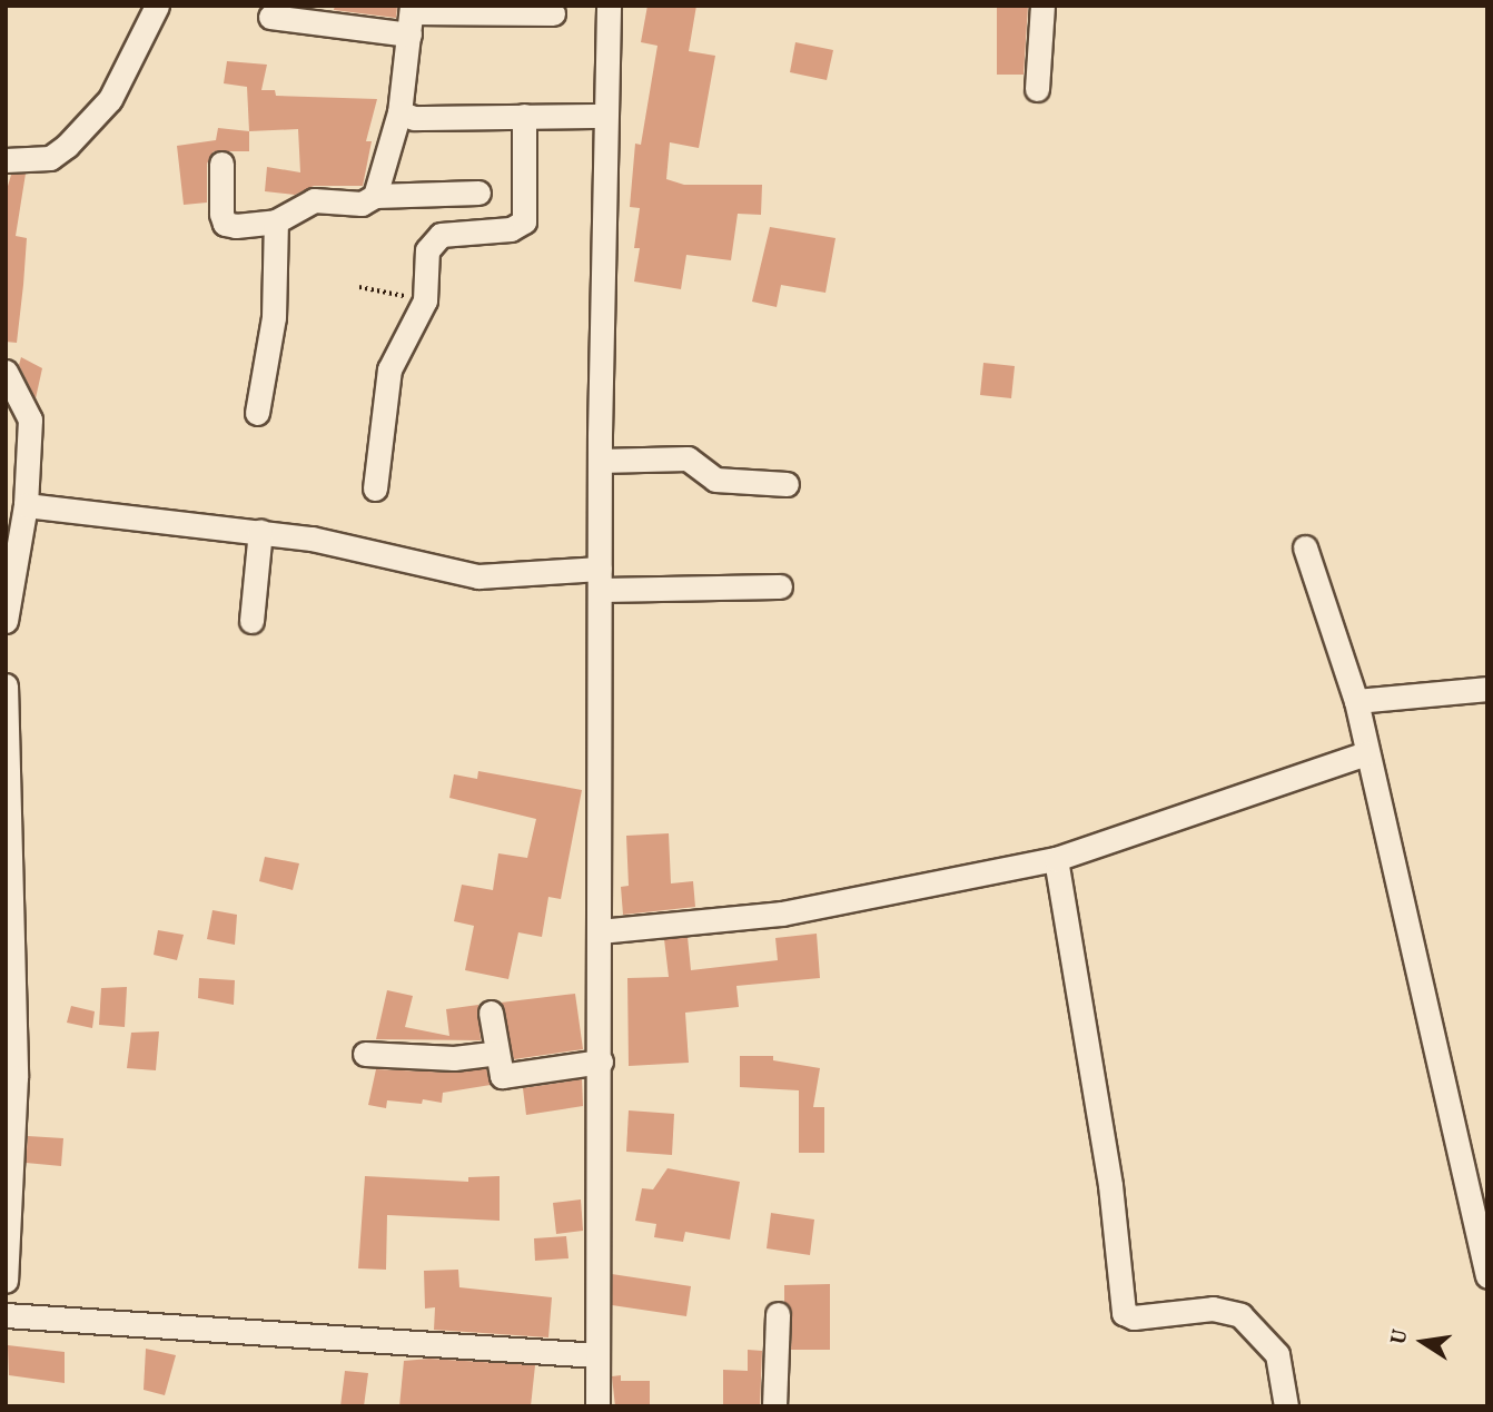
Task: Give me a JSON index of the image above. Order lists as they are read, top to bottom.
{
  "north": "left"
}
